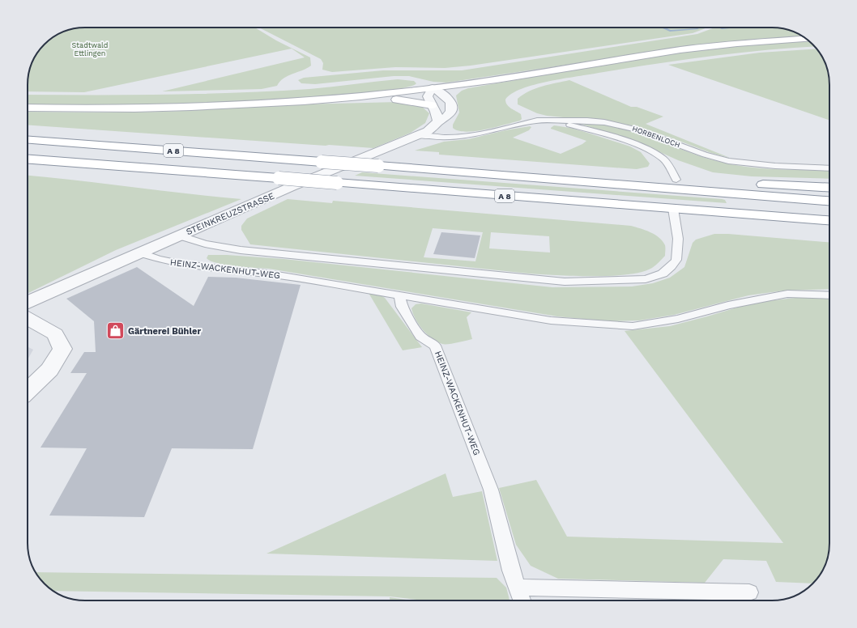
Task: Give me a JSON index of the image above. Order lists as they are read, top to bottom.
{
  "streets": {
    "main road": ["A 8"],
    "street": ["STEINKREUZSTRASSE"],
    "lane": ["HORBENLOCH", "HEINZ-WACKENHUT-WEG"]
  },
  "crossings": [
    ["HORBENLOCH", "STEINKREUZSTRASSE"],
    ["STEINKREUZSTRASSE", "HEINZ-WACKENHUT-WEG"]
  ],
  "parks": ["Stadtwald Ettlingen"],
  "places": {
    "shop": ["Gärtnerei Bühler"]
  }
}
